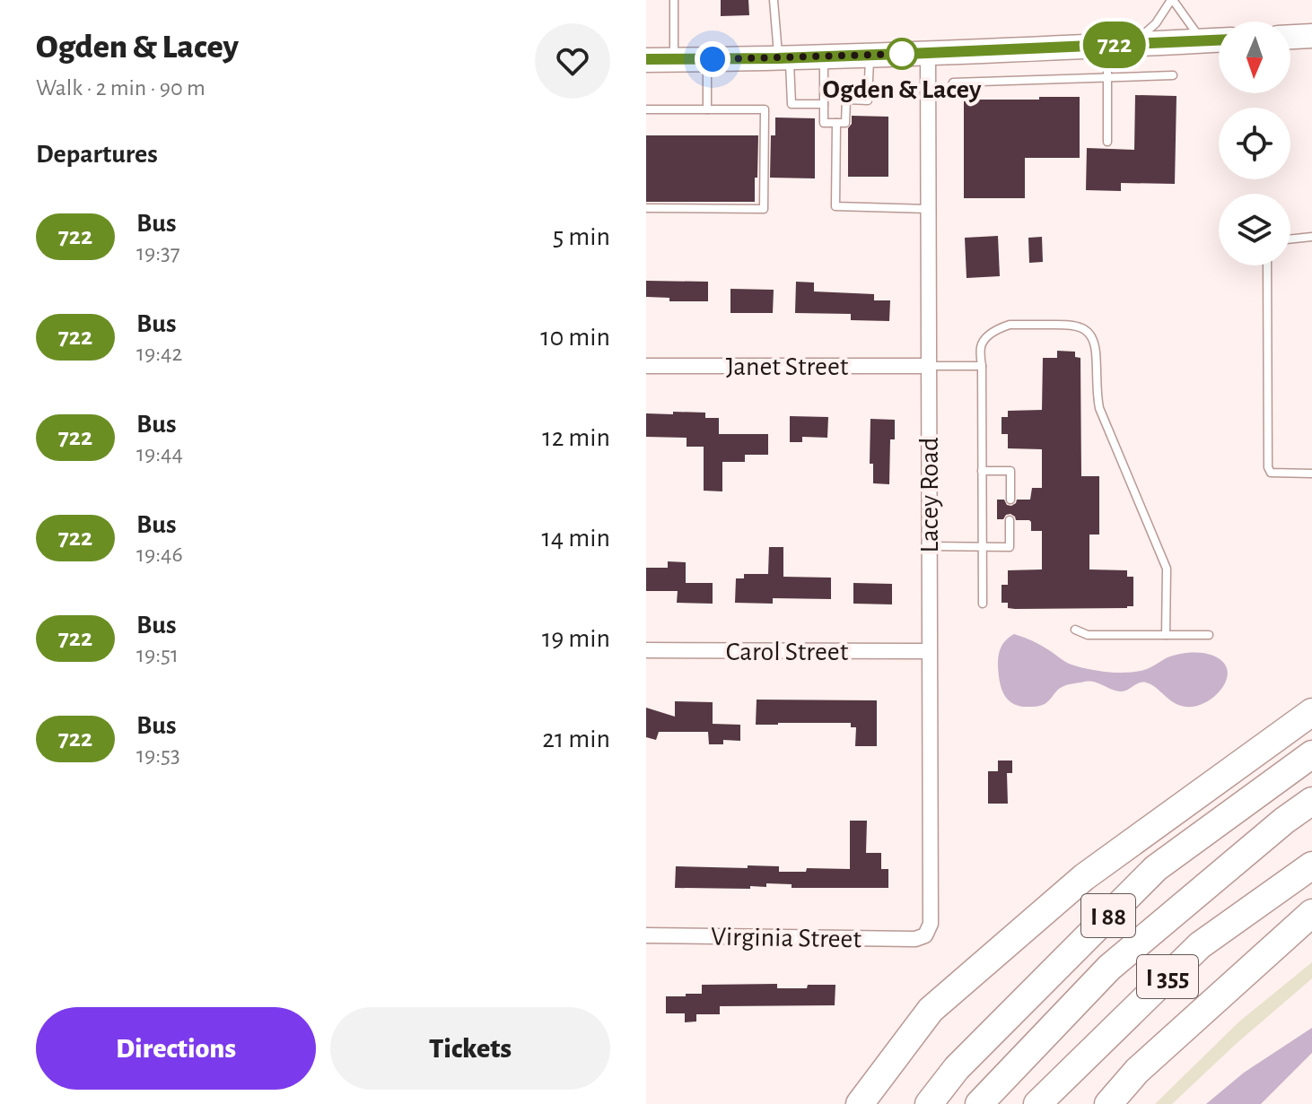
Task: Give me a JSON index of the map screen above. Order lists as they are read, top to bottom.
{
  "streets": {
    "highway": ["I 88", "I 355"],
    "street": [
      "Janet Street",
      "Lacey Road",
      "Carol Street",
      "Virginia Street"
    ]
  },
  "crossings": [
    ["Janet Street", "Lacey Road"],
    ["Lacey Road", "Carol Street"],
    ["Lacey Road", "Virginia Street"]
  ],
  "places": ["Ogden & Lacey"],
  "lines": ["bus line 722"],
  "north": "bottom",
  "page": {
    "heading": [
      ["Ogden & Lacey", "Walk · 2 min · 90 m"],
      "Departures"
    ],
    "on_map": "722",
    "list": [
      {
        "mark": "722",
        "name": "Bus",
        "note": "19:37",
        "value": "5 min"
      },
      {
        "mark": "722",
        "name": "Bus",
        "note": "19:42",
        "value": "10 min"
      },
      {
        "mark": "722",
        "name": "Bus",
        "note": "19:44",
        "value": "12 min"
      },
      {
        "mark": "722",
        "name": "Bus",
        "note": "19:46",
        "value": "14 min"
      },
      {
        "mark": "722",
        "name": "Bus",
        "note": "19:51",
        "value": "19 min"
      },
      {
        "mark": "722",
        "name": "Bus",
        "note": "19:53",
        "value": "21 min"
      }
    ],
    "buttons": ["Directions", "Tickets"]
  }
}
